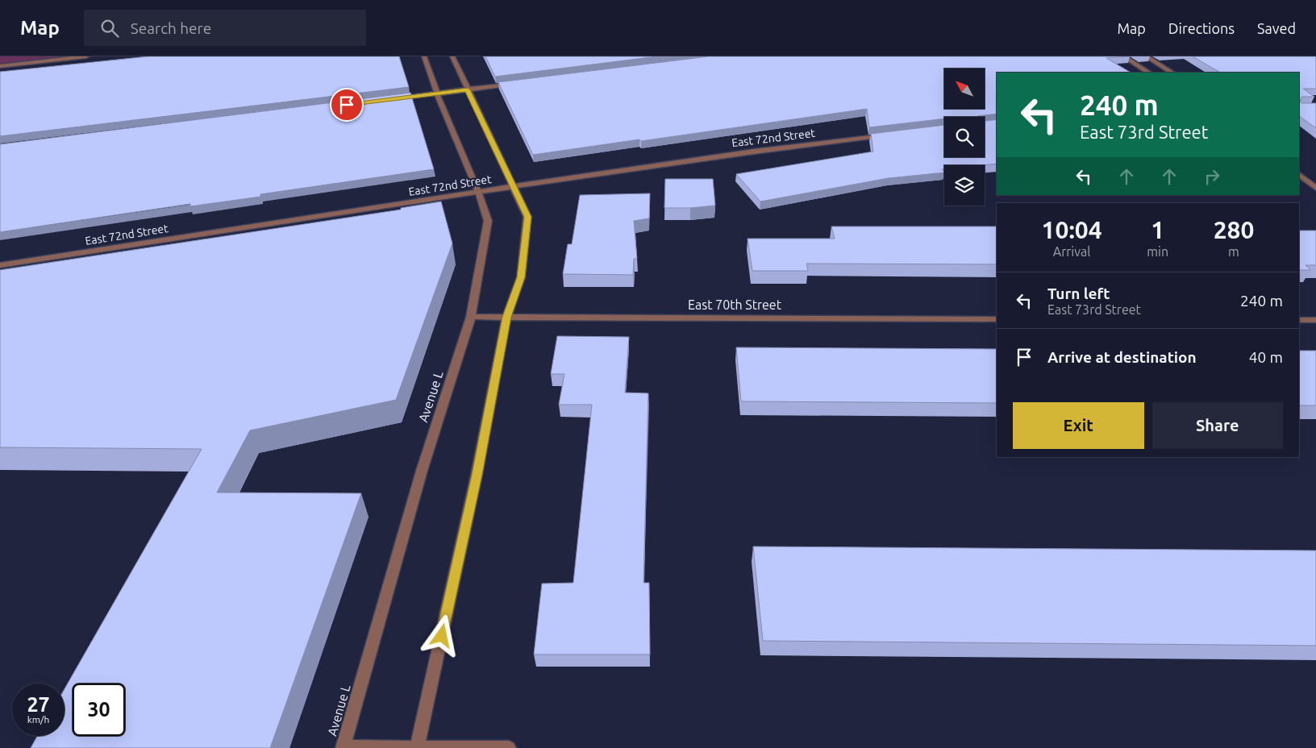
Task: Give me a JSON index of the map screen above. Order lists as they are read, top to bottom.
{
  "streets": {
    "street": ["East 72nd Street", "East 70th Street", "Avenue L"]
  },
  "crossings": [
    ["East 72nd Street", "Avenue L"],
    ["East 70th Street", "Avenue L"]
  ],
  "north": "top left",
  "page": {
    "header": "Map",
    "search": "Search here",
    "nav": ["Map", "Directions", "Saved"],
    "turn": ["240 m", "East 73rd Street"],
    "eta": [
      "10:04",
      "Arrival",
      "1",
      "min",
      "280",
      "m"
    ],
    "list": [
      {
        "name": "Turn left",
        "note": "East 73rd Street",
        "value": "240 m"
      },
      {
        "name": "Arrive at destination",
        "value": "40 m"
      }
    ],
    "buttons": ["Exit", "Share"],
    "speed": "27 km/h",
    "limit": "30"
  }
}
